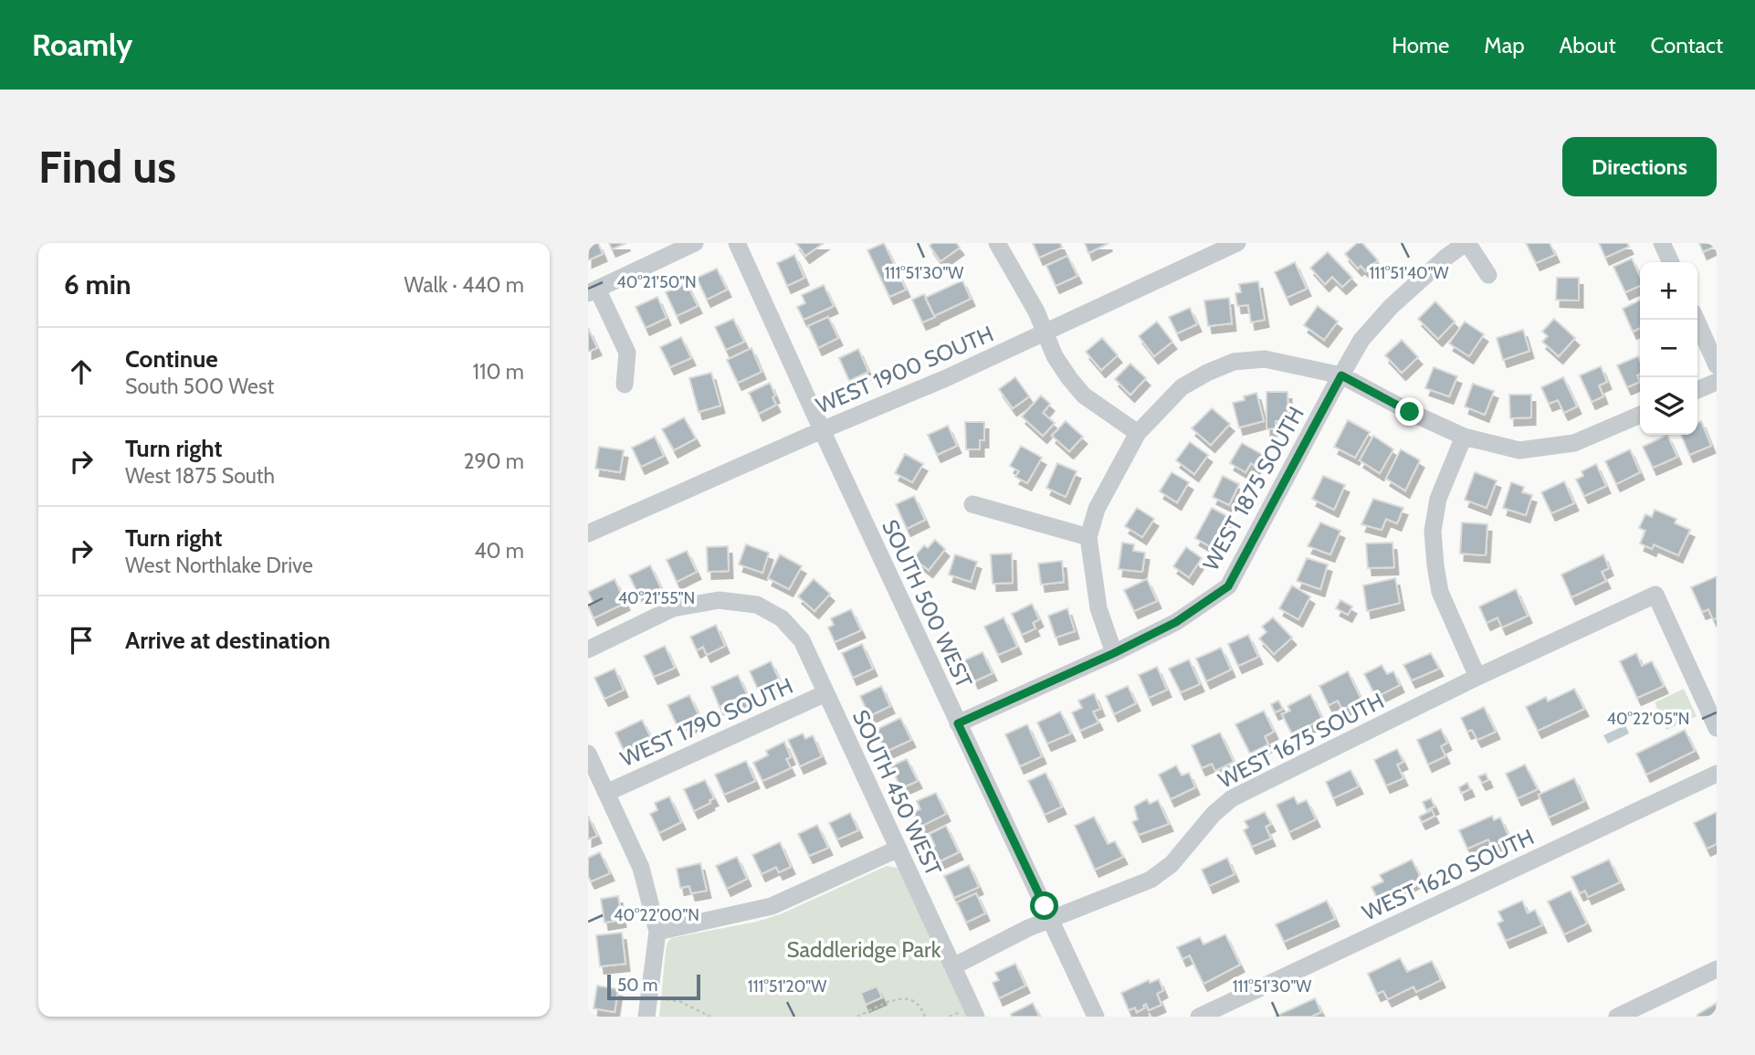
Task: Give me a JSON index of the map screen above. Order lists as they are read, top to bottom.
{
  "streets": {
    "street": [
      "WEST 1900 SOUTH",
      "WEST 1875 SOUTH",
      "SOUTH 500 WEST",
      "WEST 1790 SOUTH",
      "WEST 1675 SOUTH",
      "SOUTH 450 WEST",
      "WEST 1620 SOUTH"
    ]
  },
  "crossings": [
    ["WEST 1900 SOUTH", "SOUTH 500 WEST"],
    ["WEST 1875 SOUTH", "SOUTH 500 WEST"],
    ["SOUTH 500 WEST", "WEST 1675 SOUTH"],
    ["WEST 1790 SOUTH", "SOUTH 450 WEST"],
    ["WEST 1675 SOUTH", "SOUTH 450 WEST"]
  ],
  "parks": ["Saddleridge Park"],
  "scale_bar": "50 m",
  "page": {
    "header": "Roamly",
    "nav": [
      "Home",
      "Map",
      "About",
      "Contact"
    ],
    "buttons": "Directions",
    "title": "Find us",
    "heading": ["6 min", "Walk · 440 m"],
    "map_buttons": ["+", "−"],
    "list": [
      ["Continue", "South 500 West", "110 m"],
      ["Turn right", "West 1875 South", "290 m"],
      ["Turn right", "West Northlake Drive", "40 m"],
      "Arrive at destination"
    ],
    "scale": "50 m"
  },
  "coordinates": [
    "111°51'30\"W",
    "111°51'40\"W",
    "40°21'50\"N",
    "40°21'55\"N",
    "40°22'05\"N",
    "40°22'00\"N",
    "111°51'20\"W"
  ]
}
